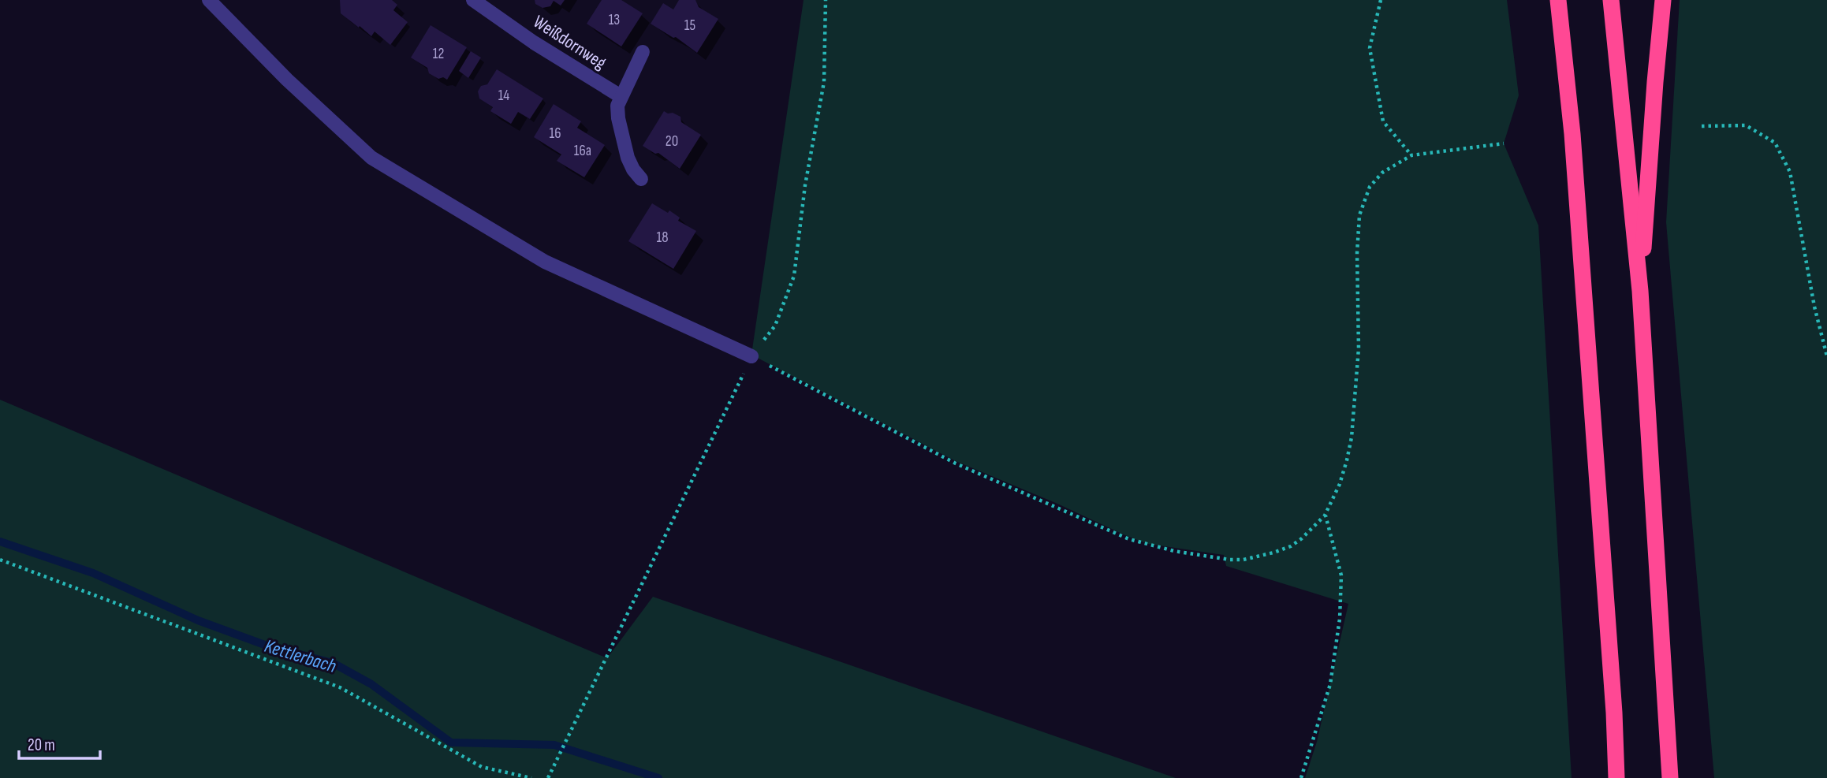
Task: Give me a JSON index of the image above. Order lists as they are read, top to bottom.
{
  "streets": {
    "street": ["Weißdornweg"]
  },
  "water": ["Kettlerbach"],
  "house_numbers": [
    "13",
    "15",
    "12",
    "14",
    "16",
    "20",
    "16a",
    "18"
  ],
  "scale_bar": "20 m"
}
